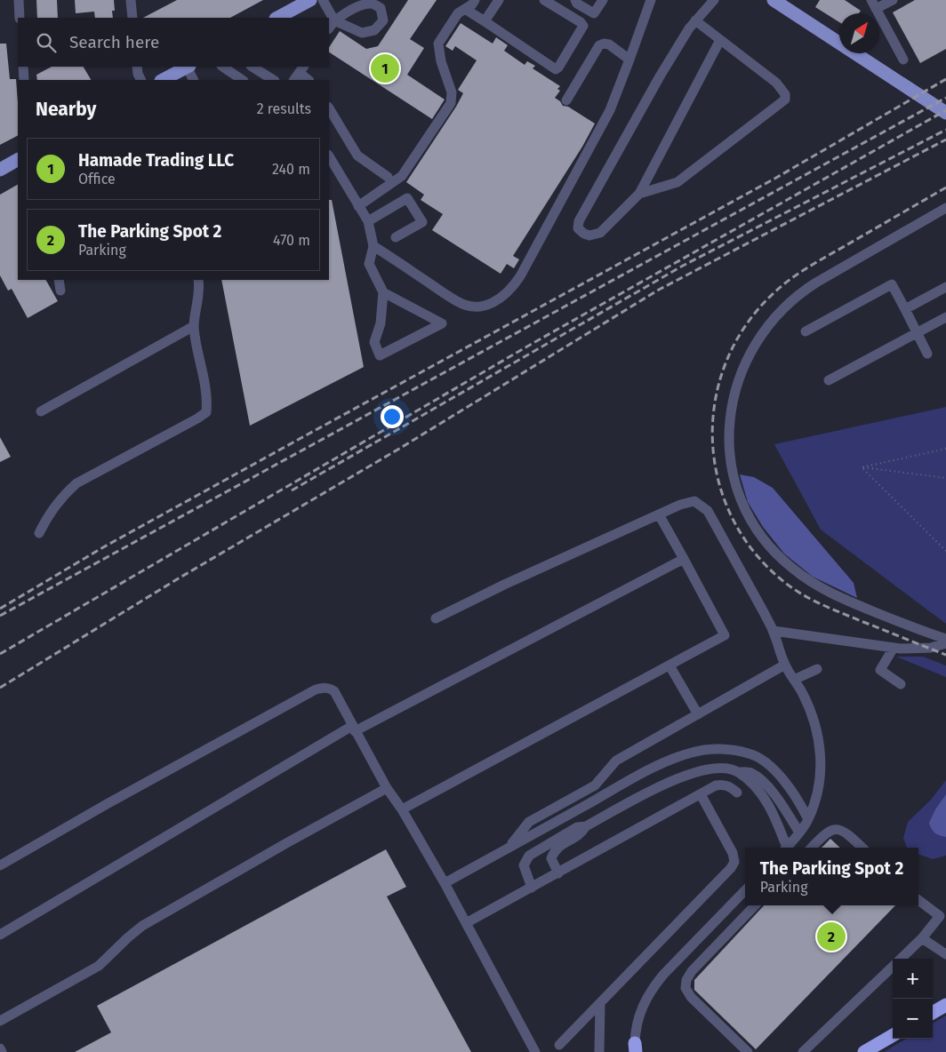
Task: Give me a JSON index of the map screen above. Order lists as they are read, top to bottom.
{
  "north": "top right",
  "page": {
    "search": "Search here",
    "pins": ["1", "2"],
    "heading": ["Nearby", "2 results"],
    "list": [
      {
        "mark": "1",
        "name": "Hamade Trading LLC",
        "note": "Office",
        "value": "240 m"
      },
      {
        "mark": "2",
        "name": "The Parking Spot 2",
        "note": "Parking",
        "value": "470 m"
      }
    ],
    "popup": ["The Parking Spot 2", "Parking"],
    "map_buttons": ["+", "−"]
  }
}
